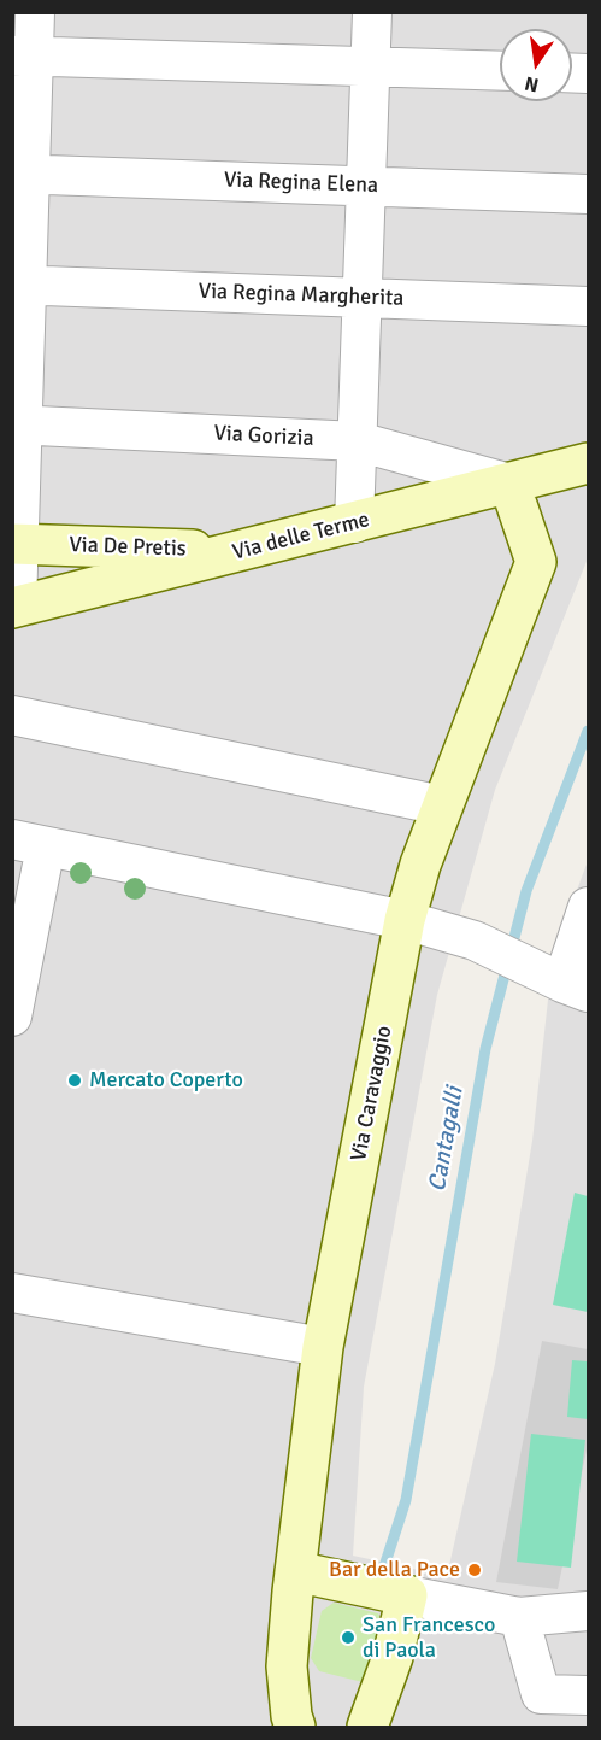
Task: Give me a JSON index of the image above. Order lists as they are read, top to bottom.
{
  "streets": {
    "main road": ["Via delle Terme", "Via De Pretis", "Via Caravaggio"],
    "street": ["Via Regina Elena", "Via Regina Margherita", "Via Gorizia"]
  },
  "crossings": [
    ["Via Gorizia", "Via delle Terme"],
    ["Via Gorizia", "Via Caravaggio"],
    ["Via delle Terme", "Via De Pretis"],
    ["Via delle Terme", "Via Caravaggio"]
  ],
  "water": ["Cantagalli"],
  "places": ["Mercato Coperto", "Bar della Pace", "San Francesco di Paola"],
  "north": "bottom"
}
